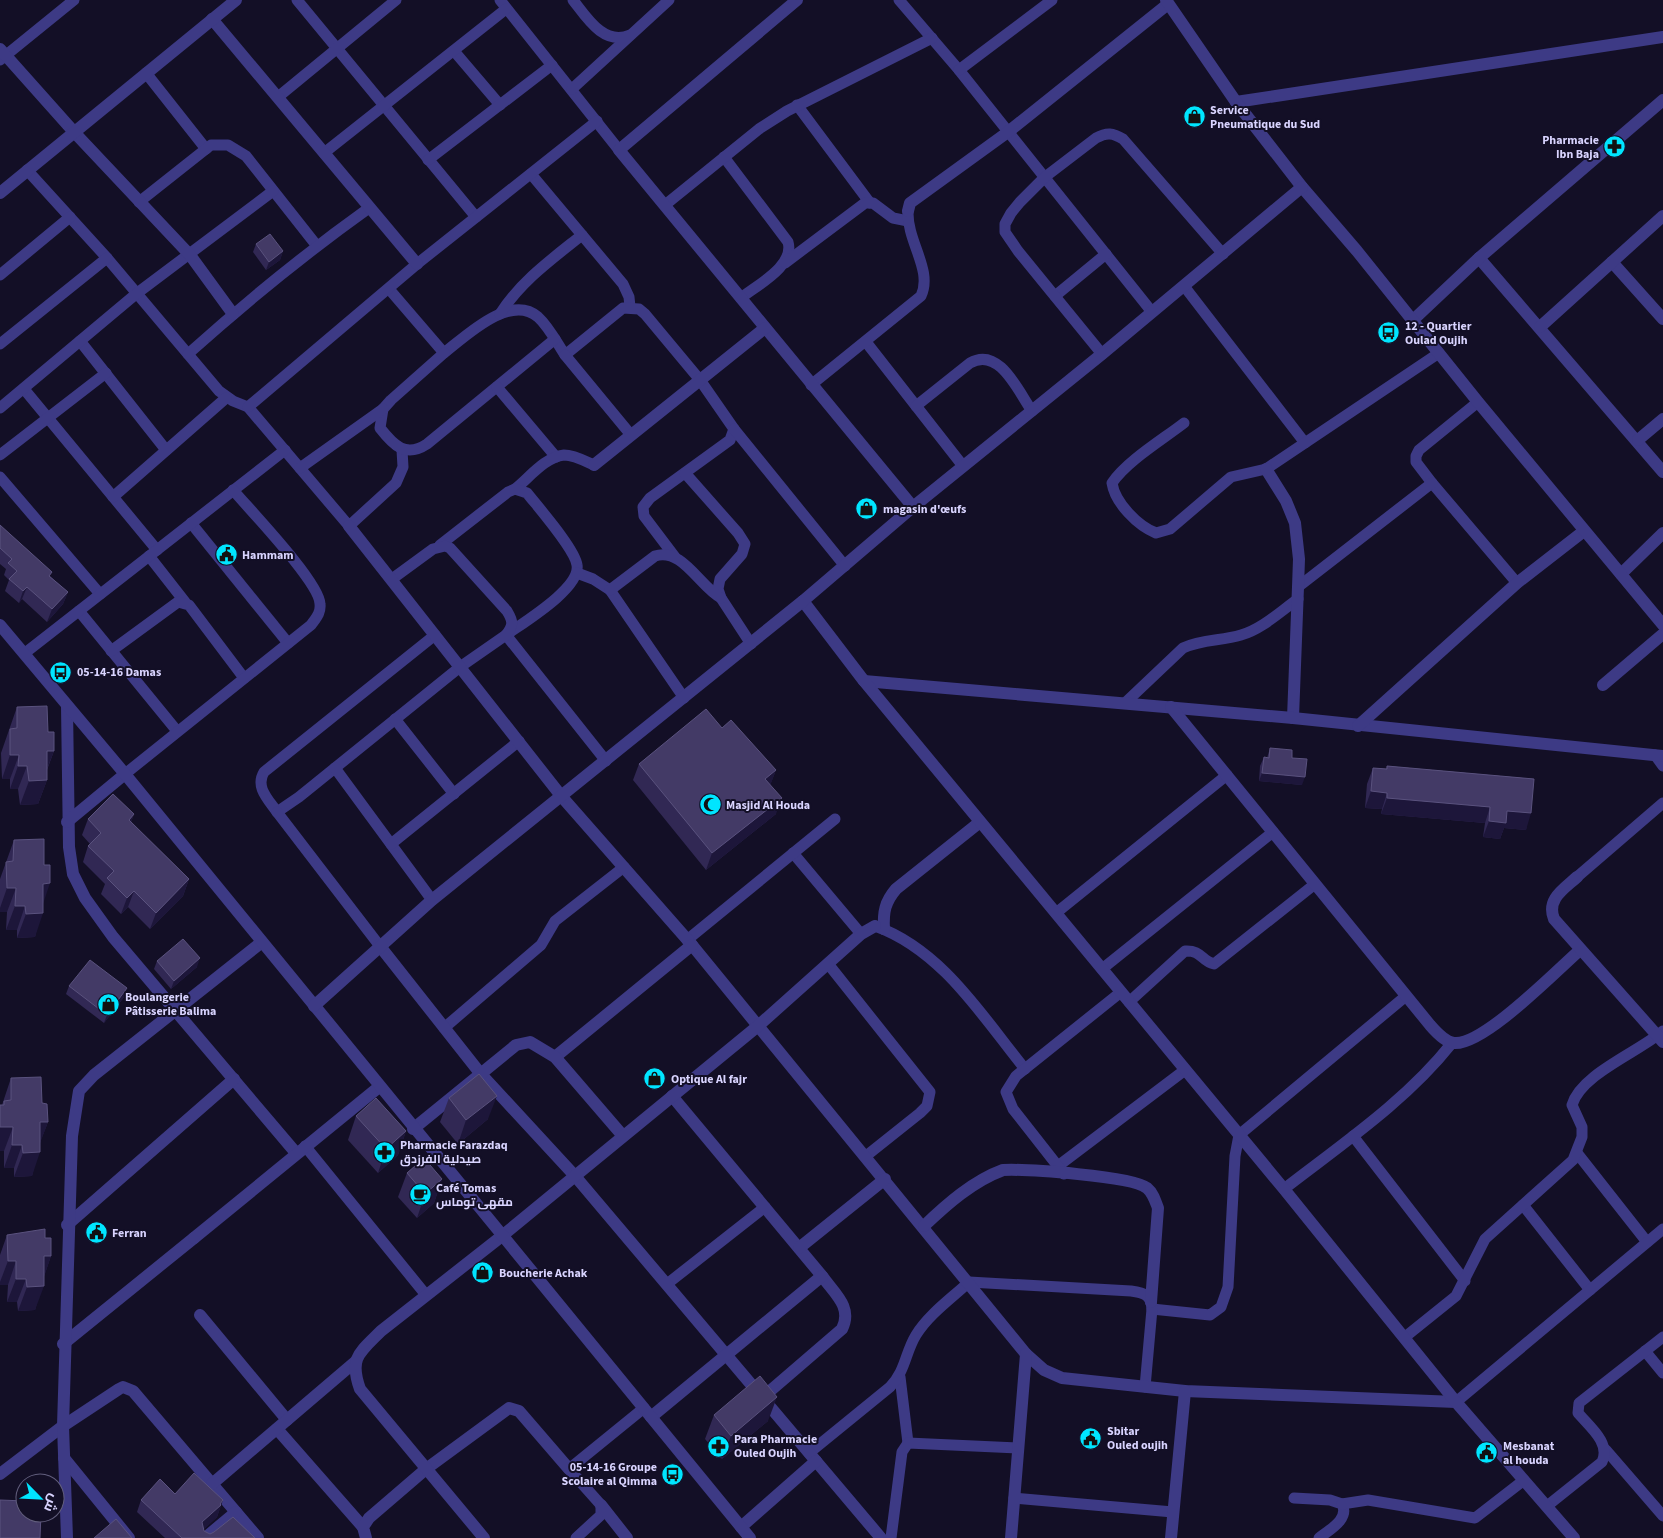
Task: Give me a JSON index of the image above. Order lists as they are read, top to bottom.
{
  "places": {
    "shop": [
      "Service Pneumatique du Sud",
      "magasin d'œufs",
      "Boulangerie Pâtisserie Balima",
      "Optique Al fajr",
      "Boucherie Achak"
    ],
    "pharmacy": ["Pharmacie Ibn Baja", "Pharmacie Farazdaq صيدلية الفرزدق", "Para Pharmacie Ouled Oujih"],
    "bus stop": ["12 - Quartier Oulad Oujih", "05-14-16 Damas", "05-14-16 Groupe Scolaire al Qimma"],
    "public building": [
      "Hammam",
      "Ferran",
      "Sbitar Ouled oujih",
      "Mesbanat al houda"
    ],
    "mosque": ["Masjid Al Houda"],
    "cafe": ["Café Tomas مقهى توماس"]
  },
  "north": "bottom right"
}
